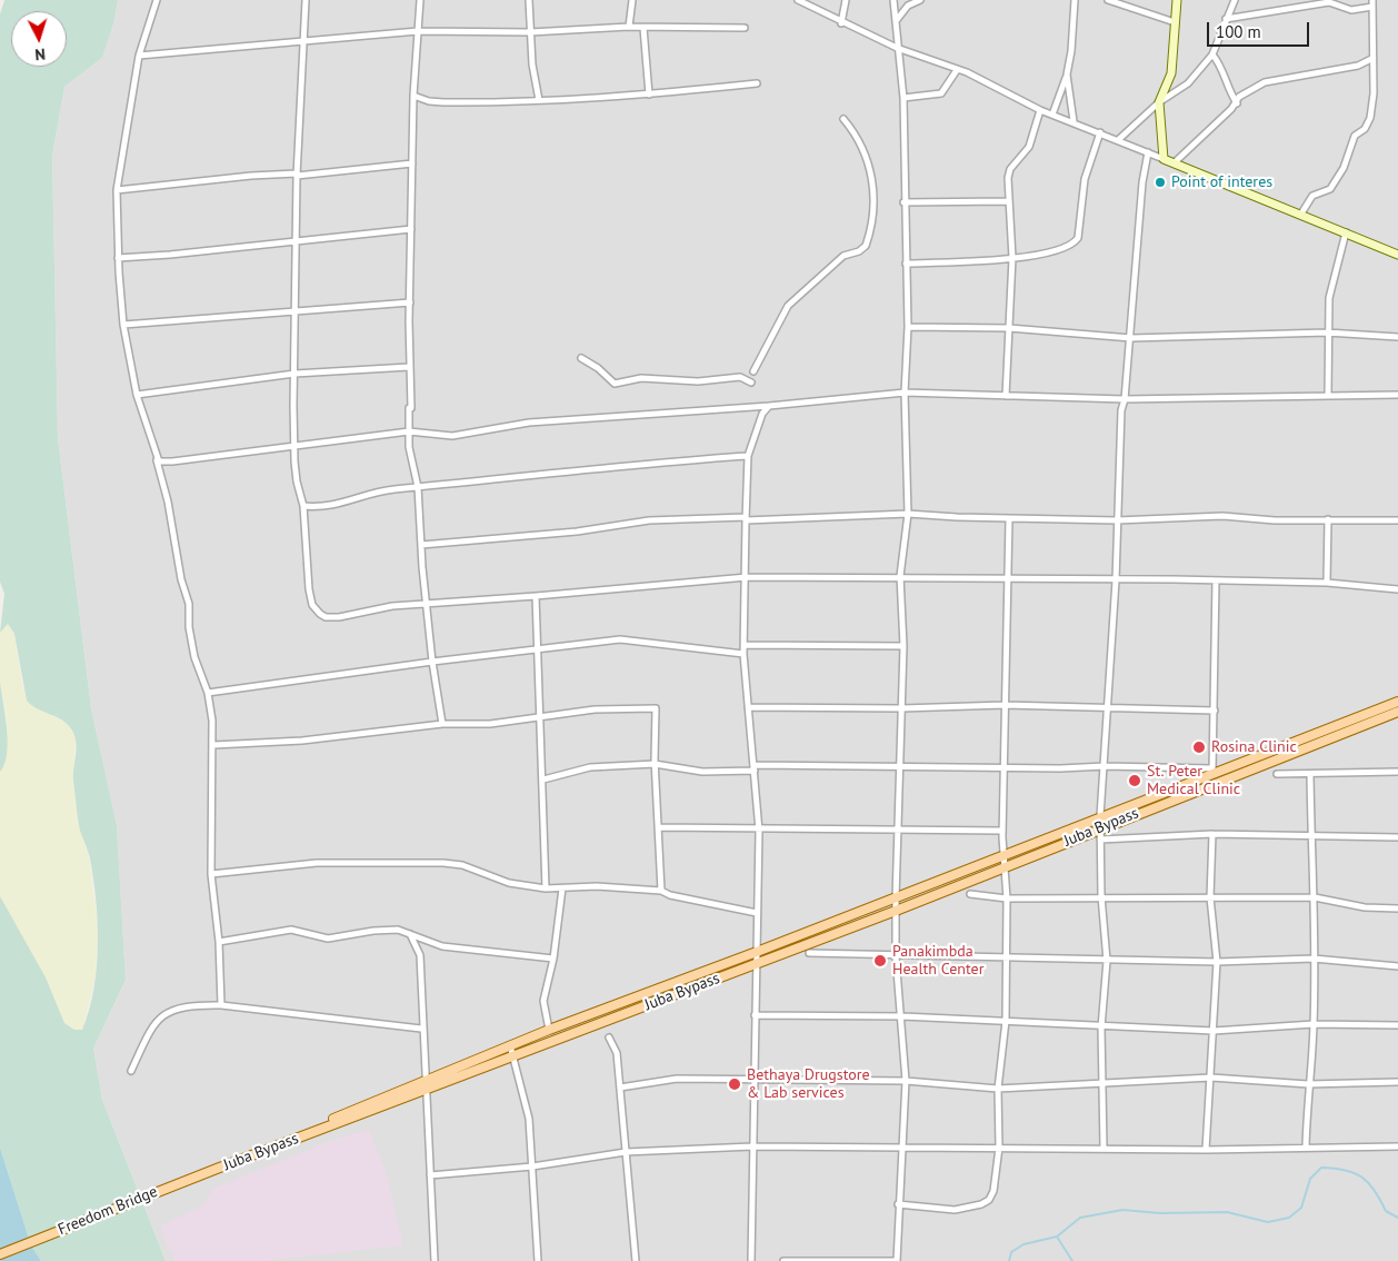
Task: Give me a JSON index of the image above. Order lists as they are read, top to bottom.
{
  "streets": {
    "main road": ["Juba Bypass", "Freedom Bridge"]
  },
  "crossings": [
    ["Juba Bypass", "Freedom Bridge"]
  ],
  "places": [
    "Point of interes",
    "Rosina Clinic",
    "St. Peter Medical Clinic",
    "Panakimbda Health Center",
    "Bethaya Drugstore & Lab services"
  ],
  "scale_bar": "100 m",
  "north": "bottom"
}
